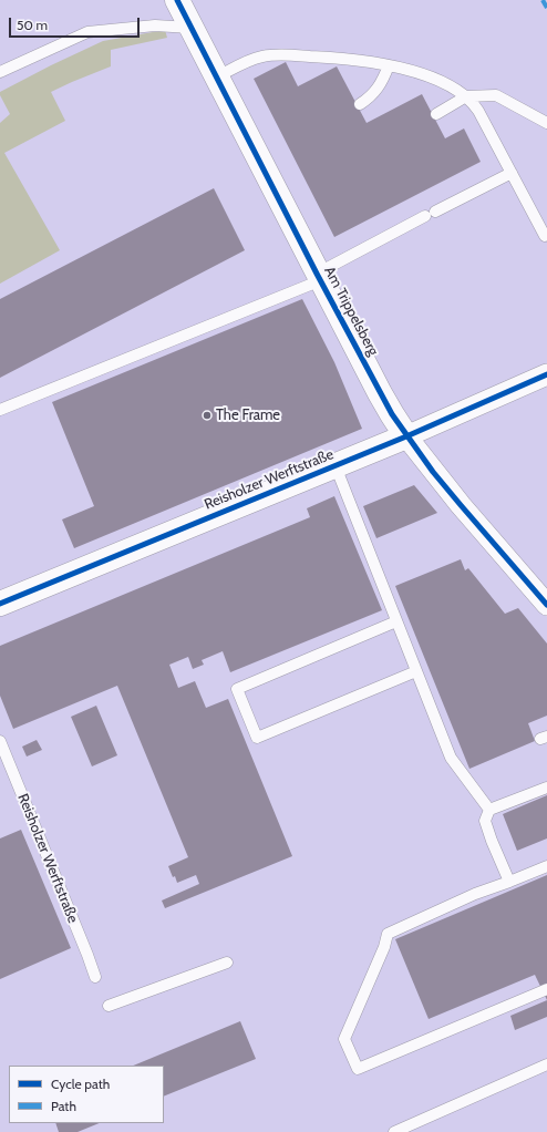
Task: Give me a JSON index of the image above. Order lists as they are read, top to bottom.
{
  "streets": {
    "street": ["Am Trippelsberg", "Reisholzer Werftstraße"]
  },
  "crossings": [
    ["Am Trippelsberg", "Reisholzer Werftstraße"]
  ],
  "places": ["The Frame"],
  "legend": ["Cycle path", "Path"],
  "scale_bar": "50 m"
}
